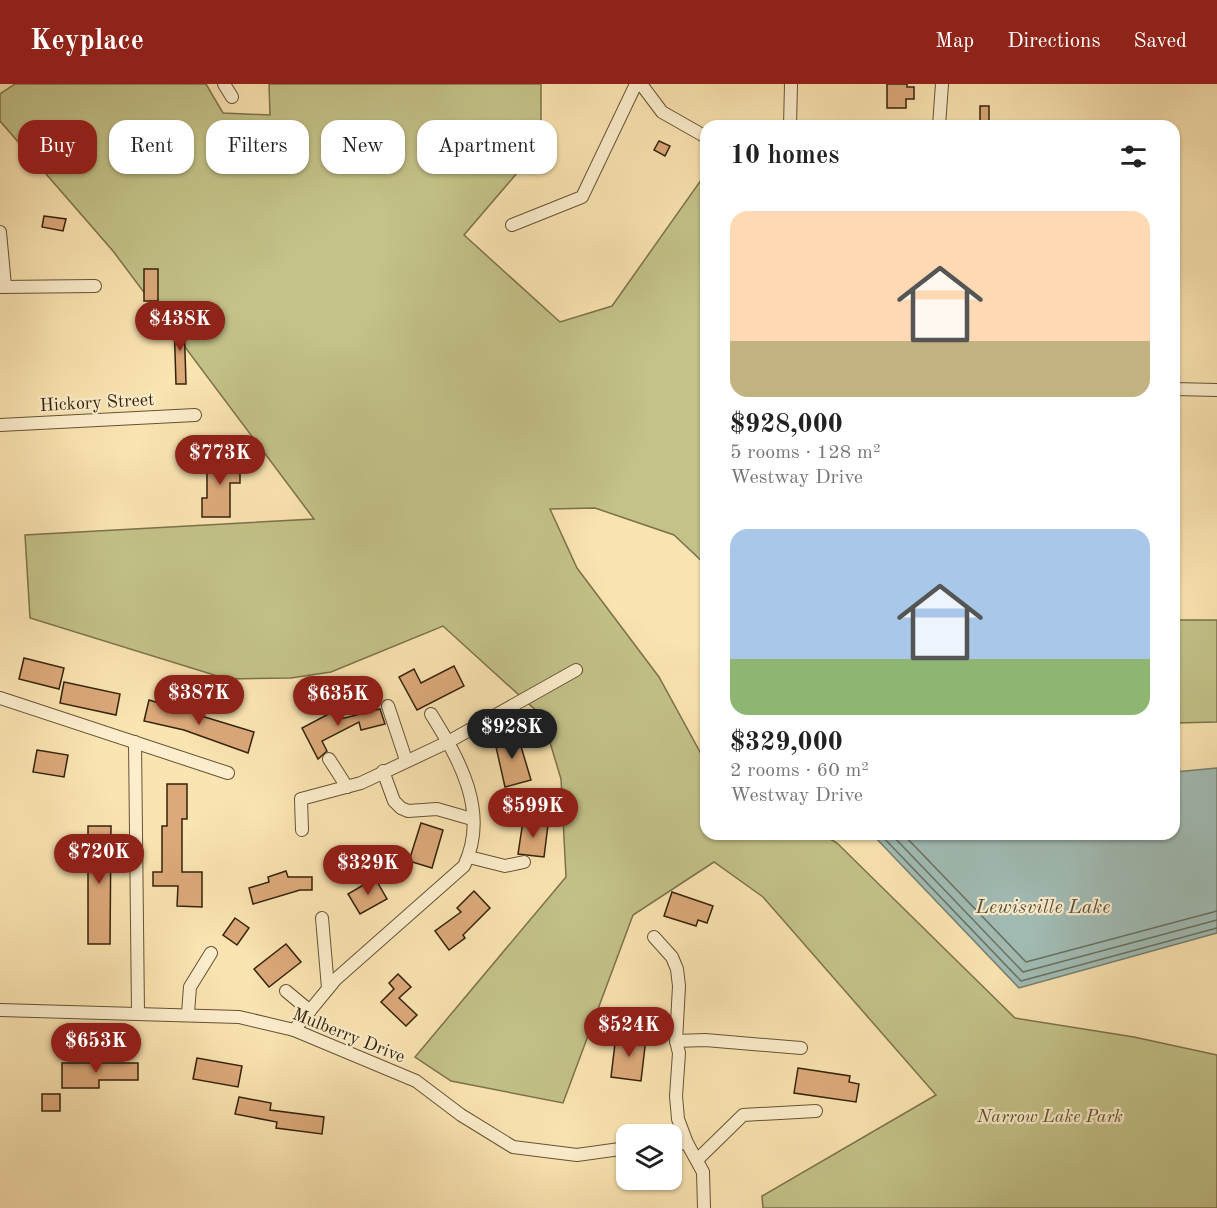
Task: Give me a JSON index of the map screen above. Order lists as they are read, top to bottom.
{
  "streets": {
    "street": ["Hickory Street", "Mulberry Drive"]
  },
  "water": ["Lewisville Lake"],
  "parks": ["Narrow Lake Park"],
  "page": {
    "header": "Keyplace",
    "nav": ["Map", "Directions", "Saved"],
    "chip": [
      "Buy",
      "Rent",
      "Filters",
      "New",
      "Apartment"
    ],
    "heading": "10 homes",
    "list": [
      {
        "name": "$928,000",
        "note": "5 rooms · 128 m² · Westway Drive"
      },
      {
        "name": "$329,000",
        "note": "2 rooms · 60 m² · Westway Drive"
      }
    ],
    "price": [
      "$438K",
      "$773K",
      "$387K",
      "$635K",
      "$928K",
      "$599K",
      "$720K",
      "$329K",
      "$524K",
      "$653K"
    ]
  }
}
